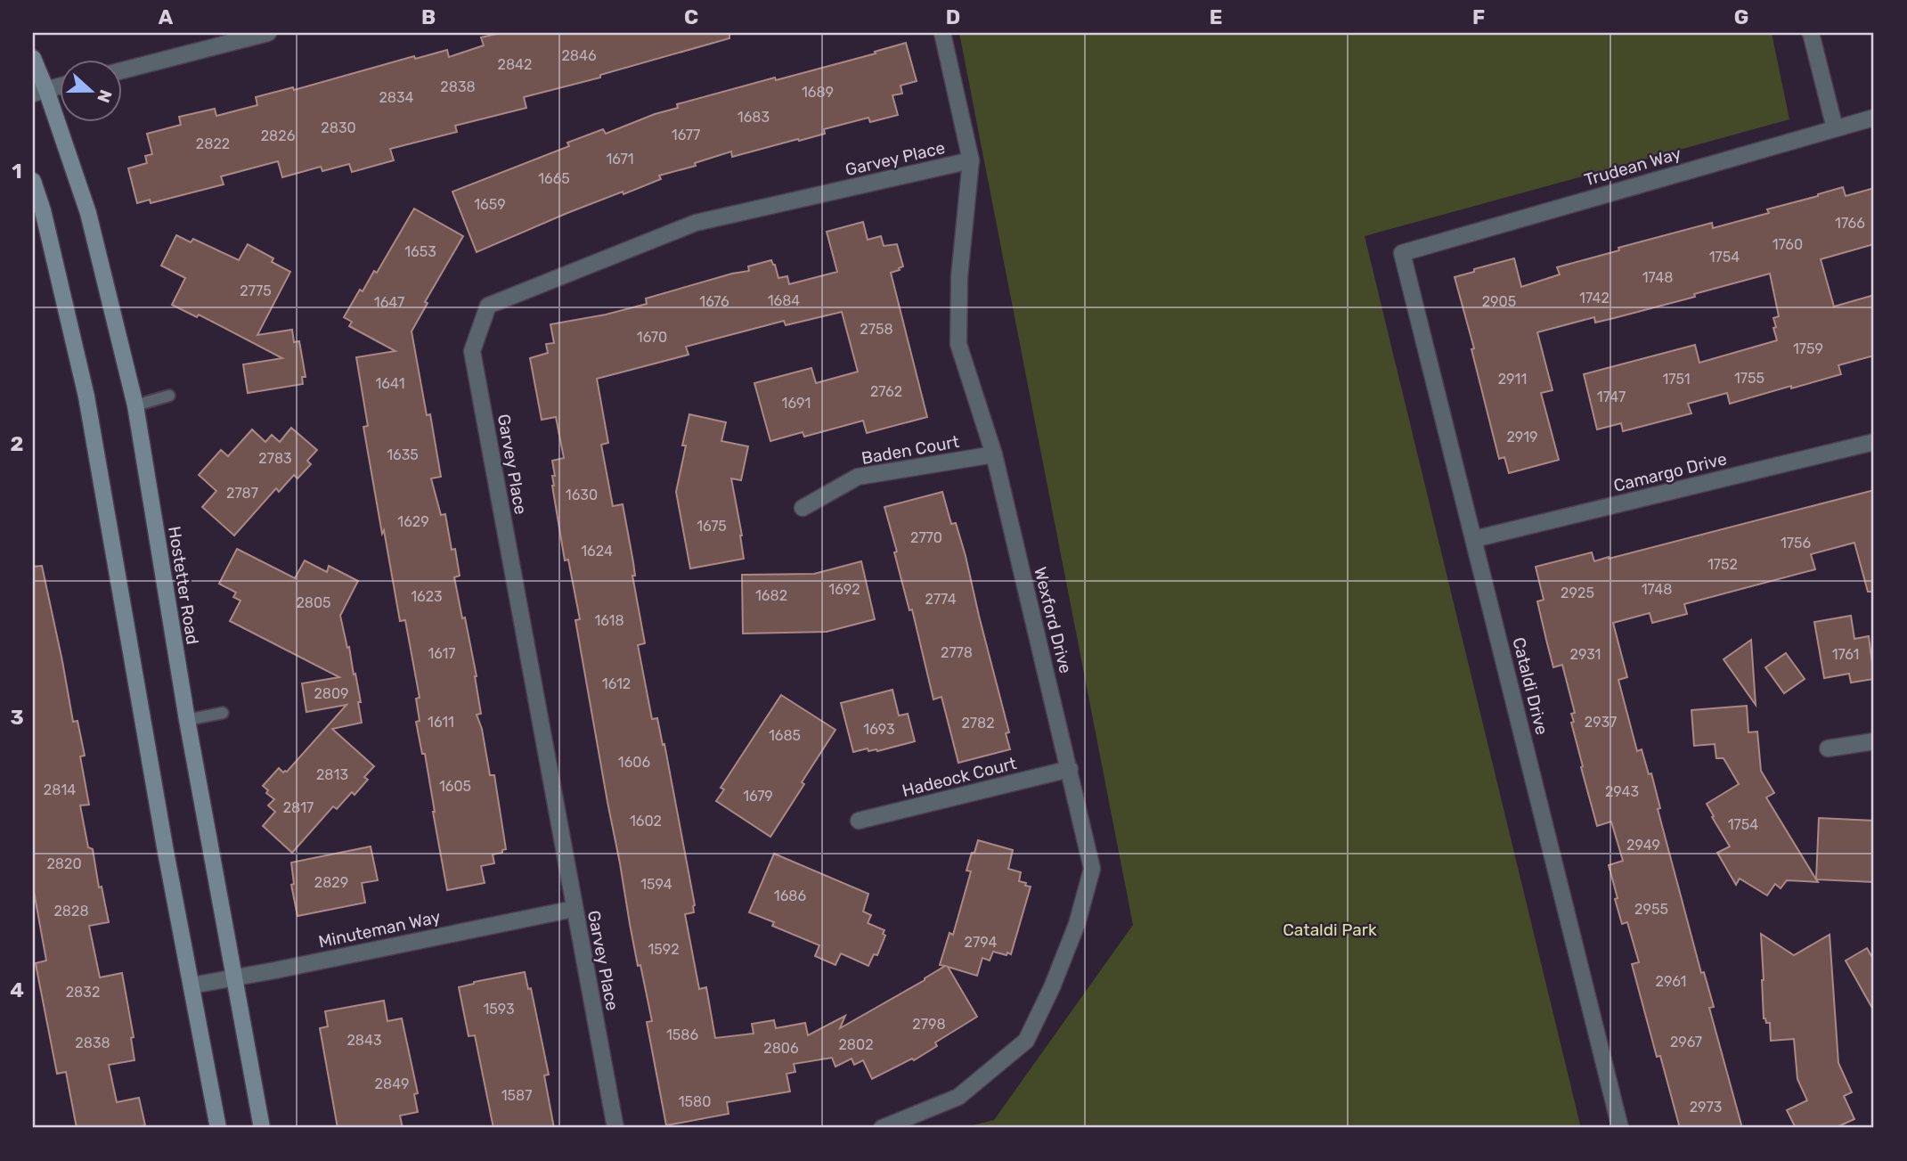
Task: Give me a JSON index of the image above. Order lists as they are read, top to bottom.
{
  "streets": {
    "main road": ["Hostetter Road"],
    "street": [
      "Garvey Place",
      "Trudean Way",
      "Baden Court",
      "Camargo Drive",
      "Wexford Drive",
      "Cataldi Drive",
      "Hadeock Court",
      "Minuteman Way"
    ]
  },
  "crossings": [
    ["Garvey Place", "Wexford Drive"],
    ["Garvey Place", "Minuteman Way"],
    ["Trudean Way", "Cataldi Drive"],
    ["Baden Court", "Wexford Drive"],
    ["Camargo Drive", "Cataldi Drive"],
    ["Hostetter Road", "Minuteman Way"],
    ["Wexford Drive", "Hadeock Court"]
  ],
  "parks": ["Cataldi Park"],
  "house_numbers": [
    "2846",
    "2842",
    "2838",
    "1689",
    "2834",
    "1683",
    "2830",
    "1677",
    "2826",
    "2822",
    "1671",
    "1665",
    "1659",
    "1766",
    "1760",
    "1653",
    "1754",
    "1748",
    "2775",
    "1742",
    "1684",
    "1676",
    "2905",
    "1647",
    "2758",
    "1670",
    "1759",
    "1755",
    "2911",
    "1751",
    "1641",
    "2762",
    "1747",
    "1691",
    "2919",
    "1635",
    "2783",
    "2787",
    "1630",
    "1629",
    "1675",
    "2770",
    "1756",
    "1624",
    "1752",
    "1692",
    "1748",
    "2925",
    "1682",
    "1623",
    "2774",
    "2805",
    "1618",
    "2778",
    "1617",
    "2931",
    "1761",
    "1612",
    "2809",
    "1611",
    "2937",
    "2782",
    "1693",
    "1685",
    "1606",
    "2813",
    "1605",
    "2814",
    "2943",
    "1679",
    "2817",
    "1602",
    "1754",
    "2949",
    "2820",
    "2829",
    "1594",
    "1686",
    "2955",
    "2828",
    "2794",
    "1592",
    "2961",
    "2832",
    "1593",
    "2798",
    "1586",
    "2843",
    "2967",
    "2838",
    "2802",
    "2806",
    "2849",
    "1587",
    "1580",
    "2973"
  ],
  "north": "right",
  "grid": {
    "columns": [
      "A",
      "B",
      "C",
      "D",
      "E",
      "F",
      "G"
    ],
    "rows": [
      "1",
      "2",
      "3",
      "4"
    ]
  }
}
